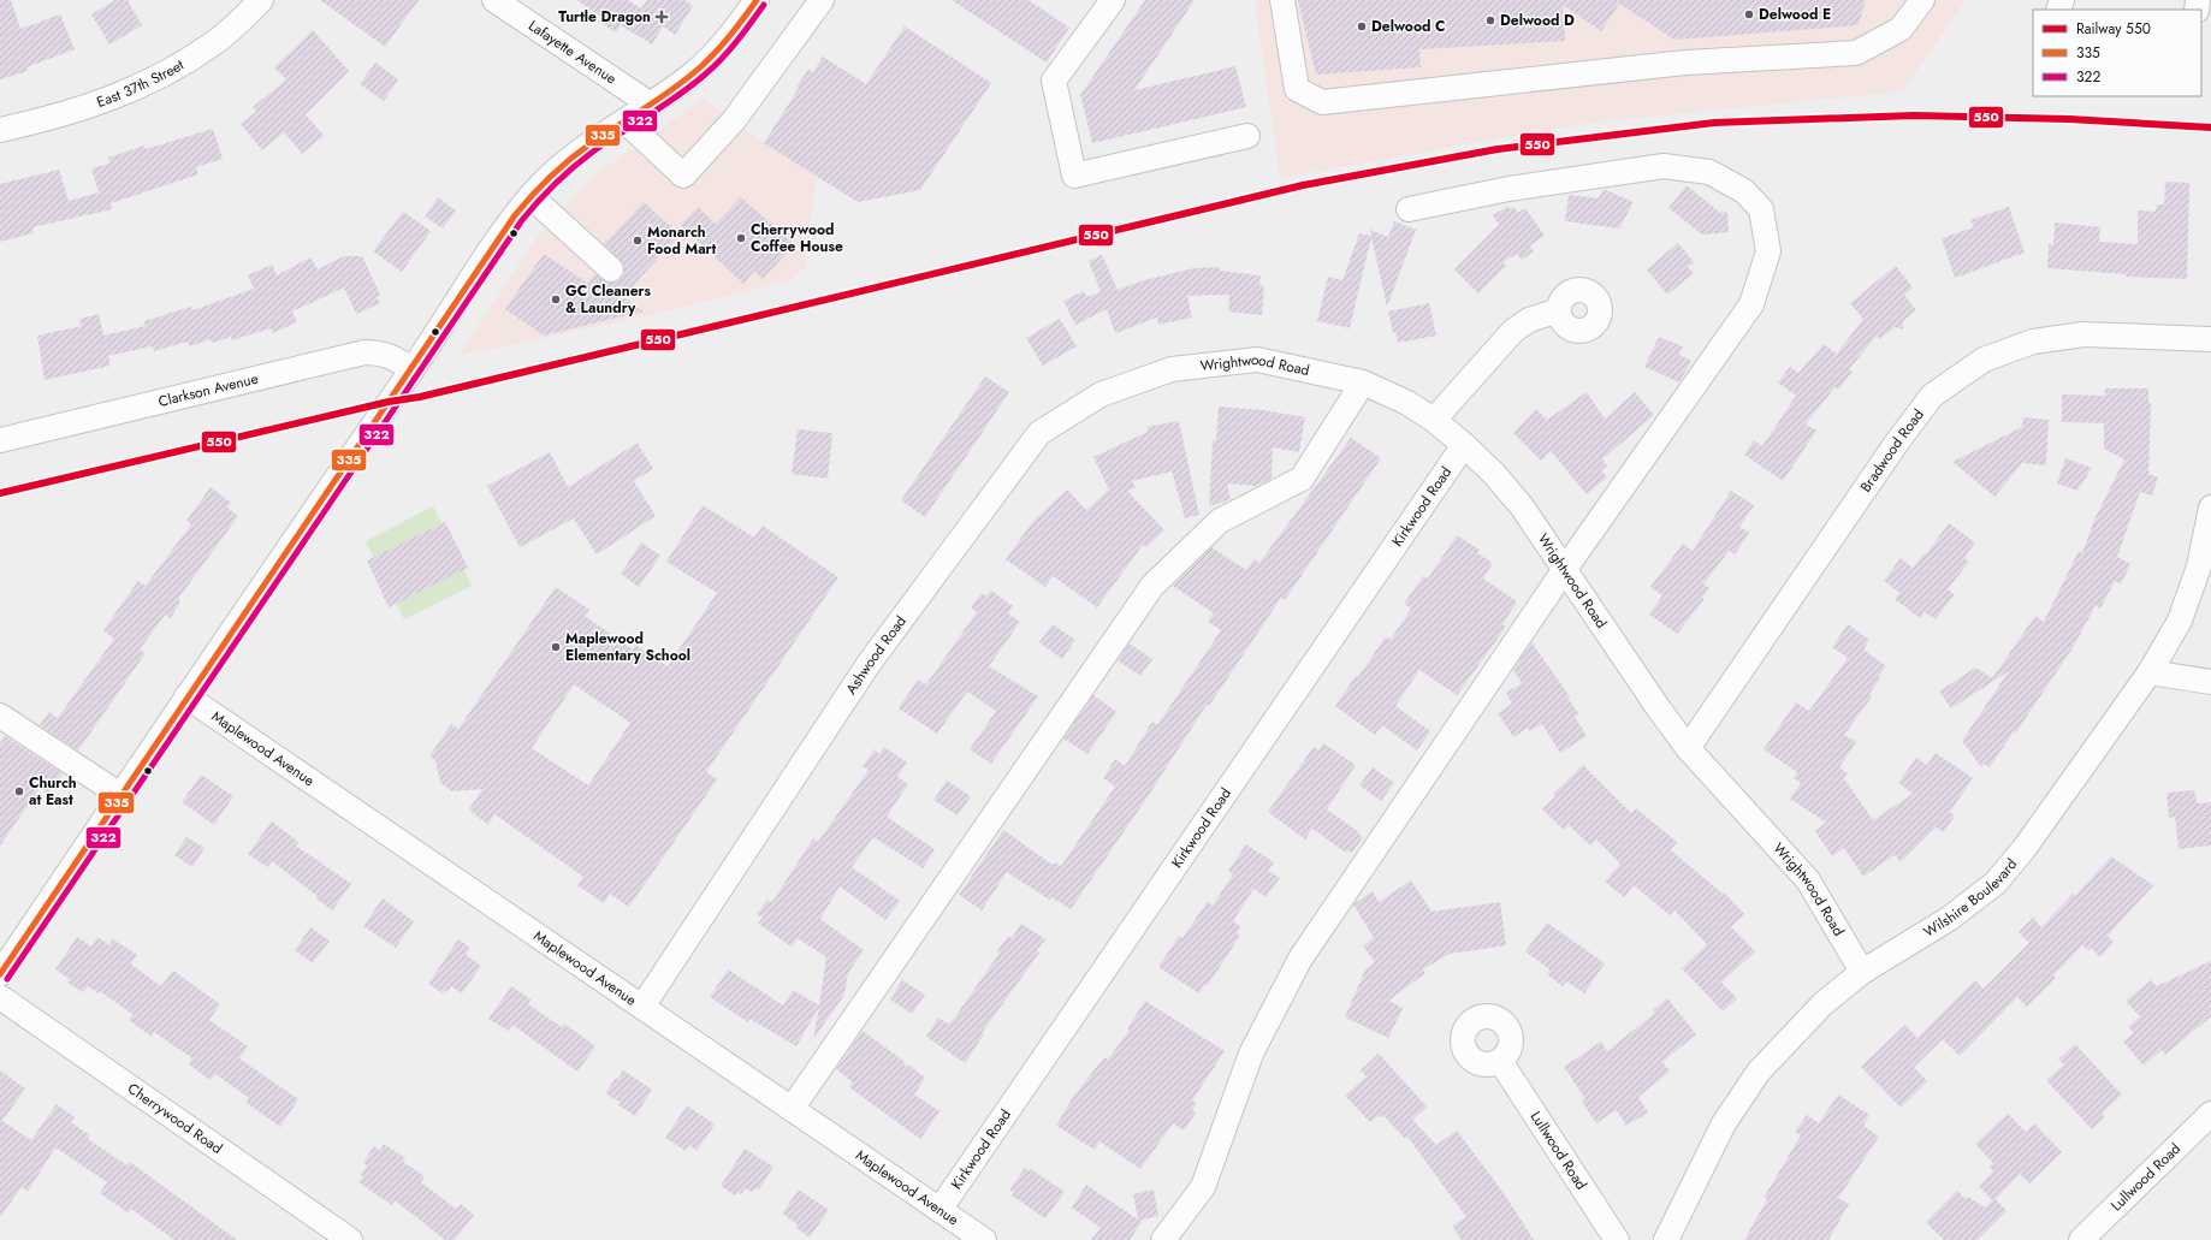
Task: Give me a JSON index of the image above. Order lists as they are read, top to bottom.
{
  "streets": {
    "street": [
      "Lafayette Avenue",
      "East 37th Street",
      "Wrightwood Road",
      "Clarkson Avenue",
      "Bradwood Road",
      "Kirkwood Road",
      "Ashwood Road",
      "Maplewood Avenue",
      "Wilshire Boulevard",
      "Cherrywood Road",
      "Lullwood Road"
    ]
  },
  "crossings": [
    ["Wrightwood Road", "Bradwood Road"],
    ["Wrightwood Road", "Kirkwood Road"],
    ["Wrightwood Road", "Ashwood Road"],
    ["Wrightwood Road", "Wilshire Boulevard"],
    ["Kirkwood Road", "Maplewood Avenue"],
    ["Ashwood Road", "Maplewood Avenue"]
  ],
  "places": {
    "other": [
      "Delwood E",
      "Delwood D",
      "Delwood C",
      "Cherrywood Coffee House",
      "Monarch Food Mart",
      "GC Cleaners & Laundry",
      "Maplewood Elementary School",
      "Church at East"
    ],
    "health": ["Turtle Dragon"]
  },
  "lines": ["transit line 335", "transit line 322", "rail line 550"],
  "legend": ["Railway 550", "335", "322"]
}
